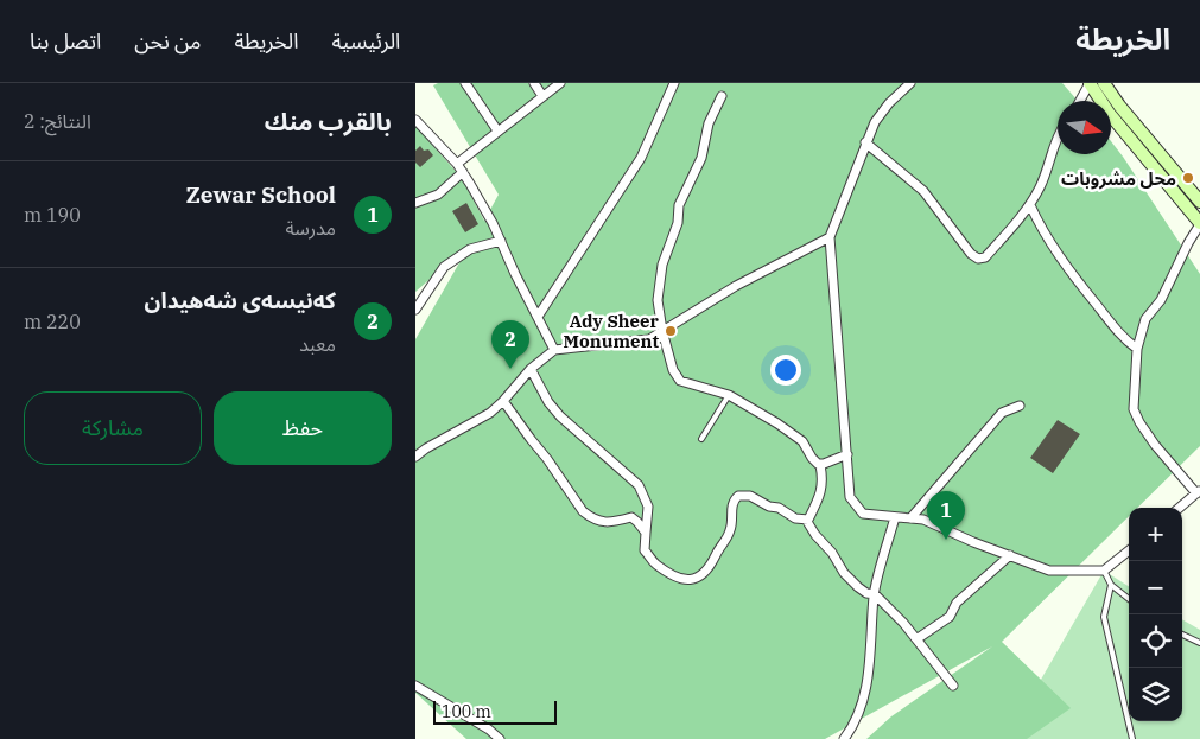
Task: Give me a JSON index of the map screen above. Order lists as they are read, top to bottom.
{
  "places": ["محل مشروبات", "Ady Sheer Monument"],
  "scale_bar": "100 m",
  "north": "right",
  "page": {
    "header": "الخريطة",
    "nav": [
      "الرئيسية",
      "الخريطة",
      "من نحن",
      "اتصل بنا"
    ],
    "heading": ["بالقرب منك", "النتائج: 2"],
    "list": [
      {
        "mark": "1",
        "name": "Zewar School",
        "note": "مدرسة",
        "value": "190 m"
      },
      {
        "mark": "2",
        "name": "کەنیسەی شەهیدان",
        "note": "معبد",
        "value": "220 m"
      }
    ],
    "pins": ["2", "1"],
    "buttons": ["حفظ", "مشاركة"],
    "map_buttons": ["+", "−"],
    "scale": "100 m"
  }
}
